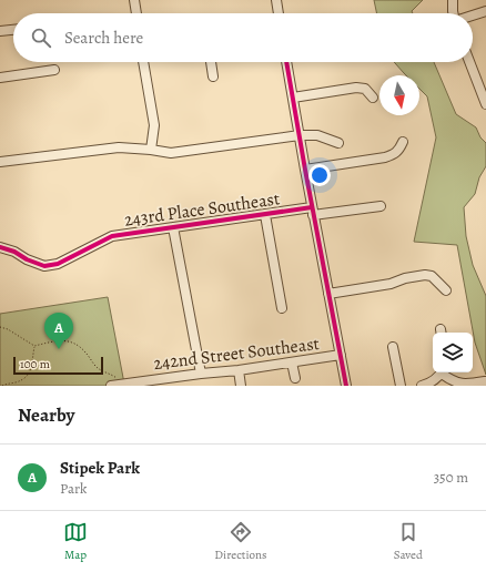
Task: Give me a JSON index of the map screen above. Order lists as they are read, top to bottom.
{
  "streets": {
    "street": ["243rd Place Southeast", "242nd Street Southeast"]
  },
  "scale_bar": "100 m",
  "north": "bottom",
  "page": {
    "search": "Search here",
    "pins": "A",
    "scale": "100 m",
    "heading": "Nearby",
    "list": [
      {
        "mark": "A",
        "name": "Stipek Park",
        "note": "Park",
        "value": "350 m"
      }
    ],
    "nav": ["Map", "Directions", "Saved"]
  }
}
